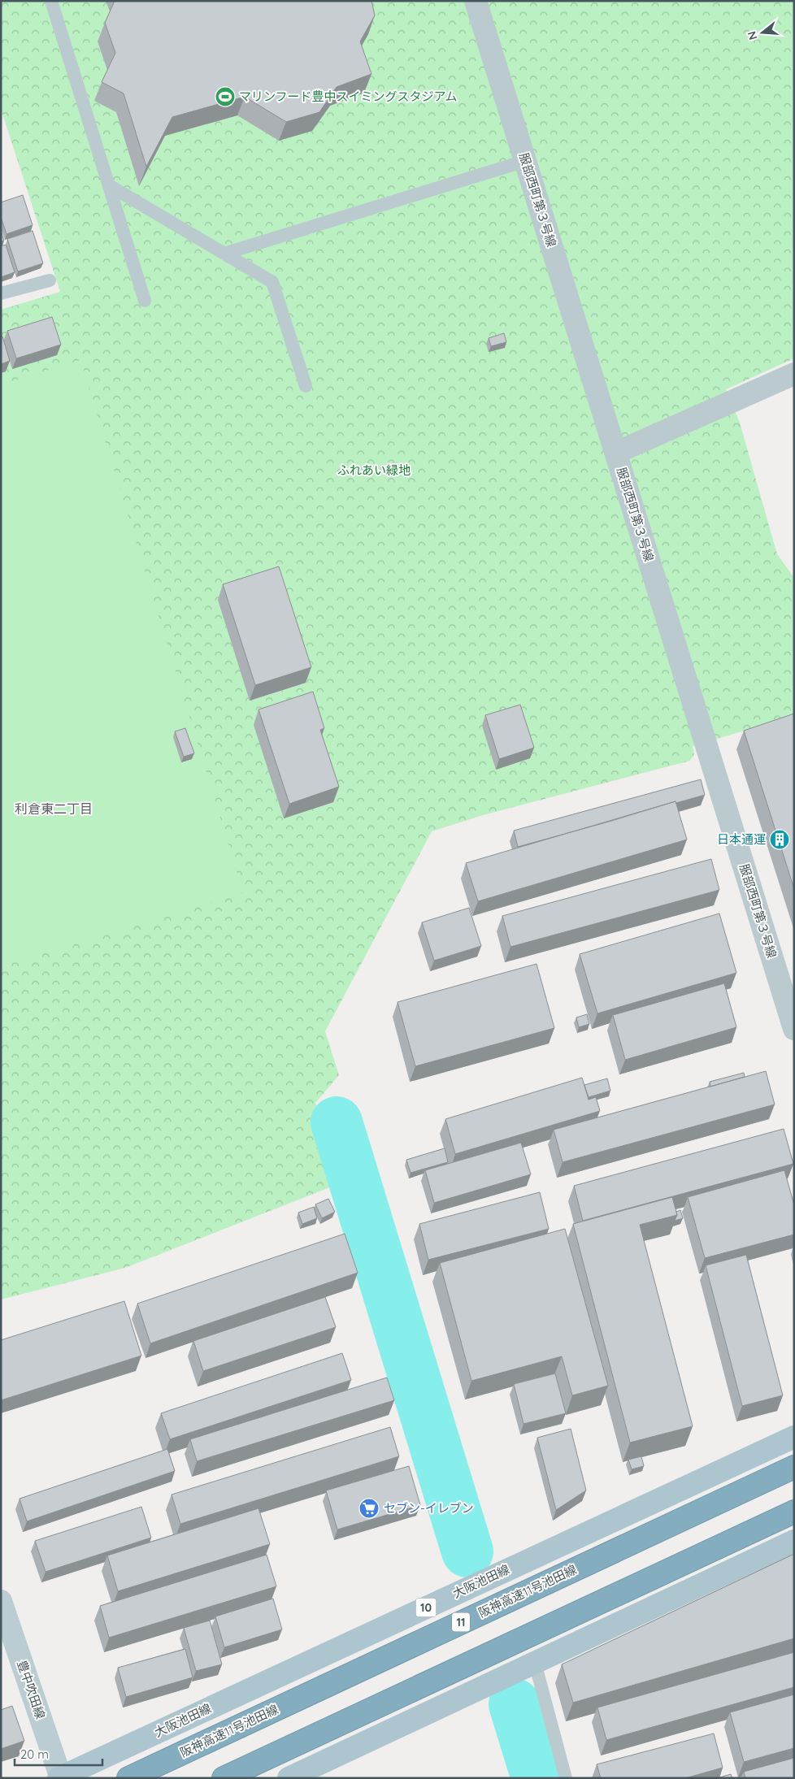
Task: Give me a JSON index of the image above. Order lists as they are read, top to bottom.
{
  "streets": {
    "highway": ["阪神高速11号池田線", "11"],
    "main road": ["大阪池田線", "10", "豊中吹田線"],
    "street": ["服部西町第３号線"]
  },
  "crossings": [
    ["大阪池田線", "豊中吹田線"]
  ],
  "districts": ["利倉東二丁目"],
  "parks": ["ふれあい緑地"],
  "places": {
    "sports": ["マリンフード豊中スイミングスタジアム"],
    "building": ["日本通運"],
    "supermarket": ["セブン-イレブン"]
  },
  "scale_bar": "20 m",
  "north": "left"
}
